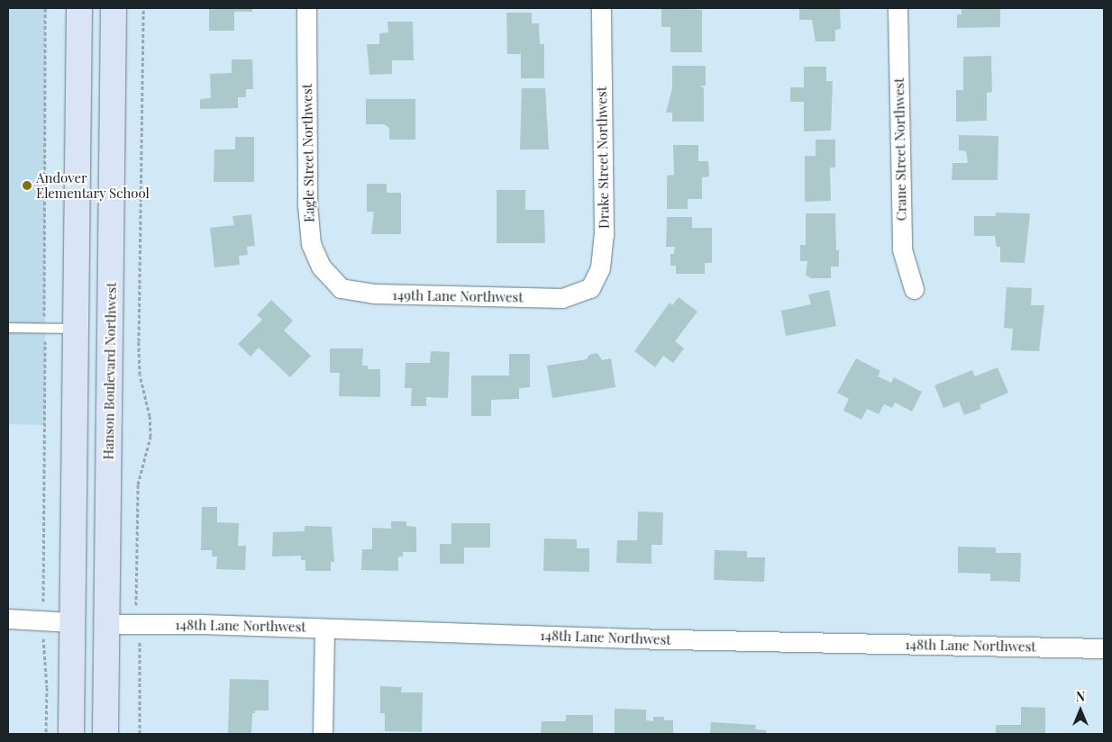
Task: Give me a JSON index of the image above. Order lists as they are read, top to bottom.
{
  "streets": {
    "main road": ["Hanson Boulevard Northwest"],
    "street": [
      "Crane Street Northwest",
      "Eagle Street Northwest",
      "Drake Street Northwest",
      "149th Lane Northwest",
      "148th Lane Northwest"
    ]
  },
  "crossings": [
    ["Eagle Street Northwest", "149th Lane Northwest"],
    ["Drake Street Northwest", "149th Lane Northwest"],
    ["Hanson Boulevard Northwest", "148th Lane Northwest"]
  ],
  "places": ["Andover Elementary School"],
  "north": "top"
}
